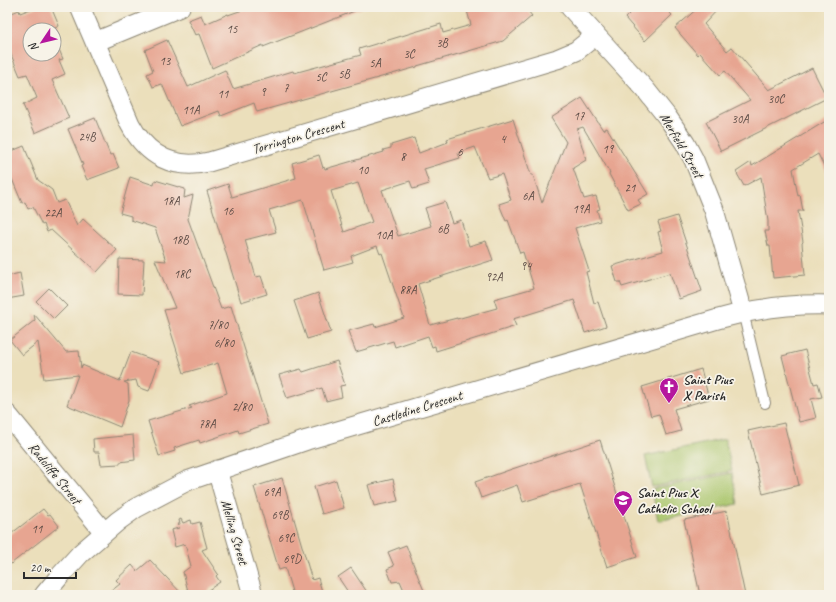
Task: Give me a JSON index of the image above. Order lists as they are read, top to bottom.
{
  "streets": {
    "street": [
      "Torrington Crescent",
      "Merfield Street",
      "Castledine Crescent",
      "Radcliffe Street",
      "Melling Street"
    ]
  },
  "crossings": [
    ["Torrington Crescent", "Merfield Street"],
    ["Merfield Street", "Castledine Crescent"],
    ["Castledine Crescent", "Radcliffe Street"],
    ["Castledine Crescent", "Melling Street"]
  ],
  "places": {
    "church": ["Saint Pius X Parish"],
    "school or university": ["Saint Pius X Catholic School"]
  },
  "house_numbers": [
    "15",
    "3B",
    "3C",
    "13",
    "5A",
    "5B",
    "5C",
    "7",
    "9",
    "11",
    "30C",
    "11A",
    "17",
    "30A",
    "24B",
    "4",
    "19",
    "6",
    "8",
    "10",
    "21",
    "6A",
    "18A",
    "19A",
    "16",
    "22A",
    "6B",
    "10A",
    "18B",
    "94",
    "18C",
    "92A",
    "88A",
    "7/80",
    "6/80",
    "2/80",
    "78A",
    "69A",
    "69B",
    "11",
    "69C",
    "69D"
  ],
  "scale_bar": "20 m",
  "north": "bottom left"
}
